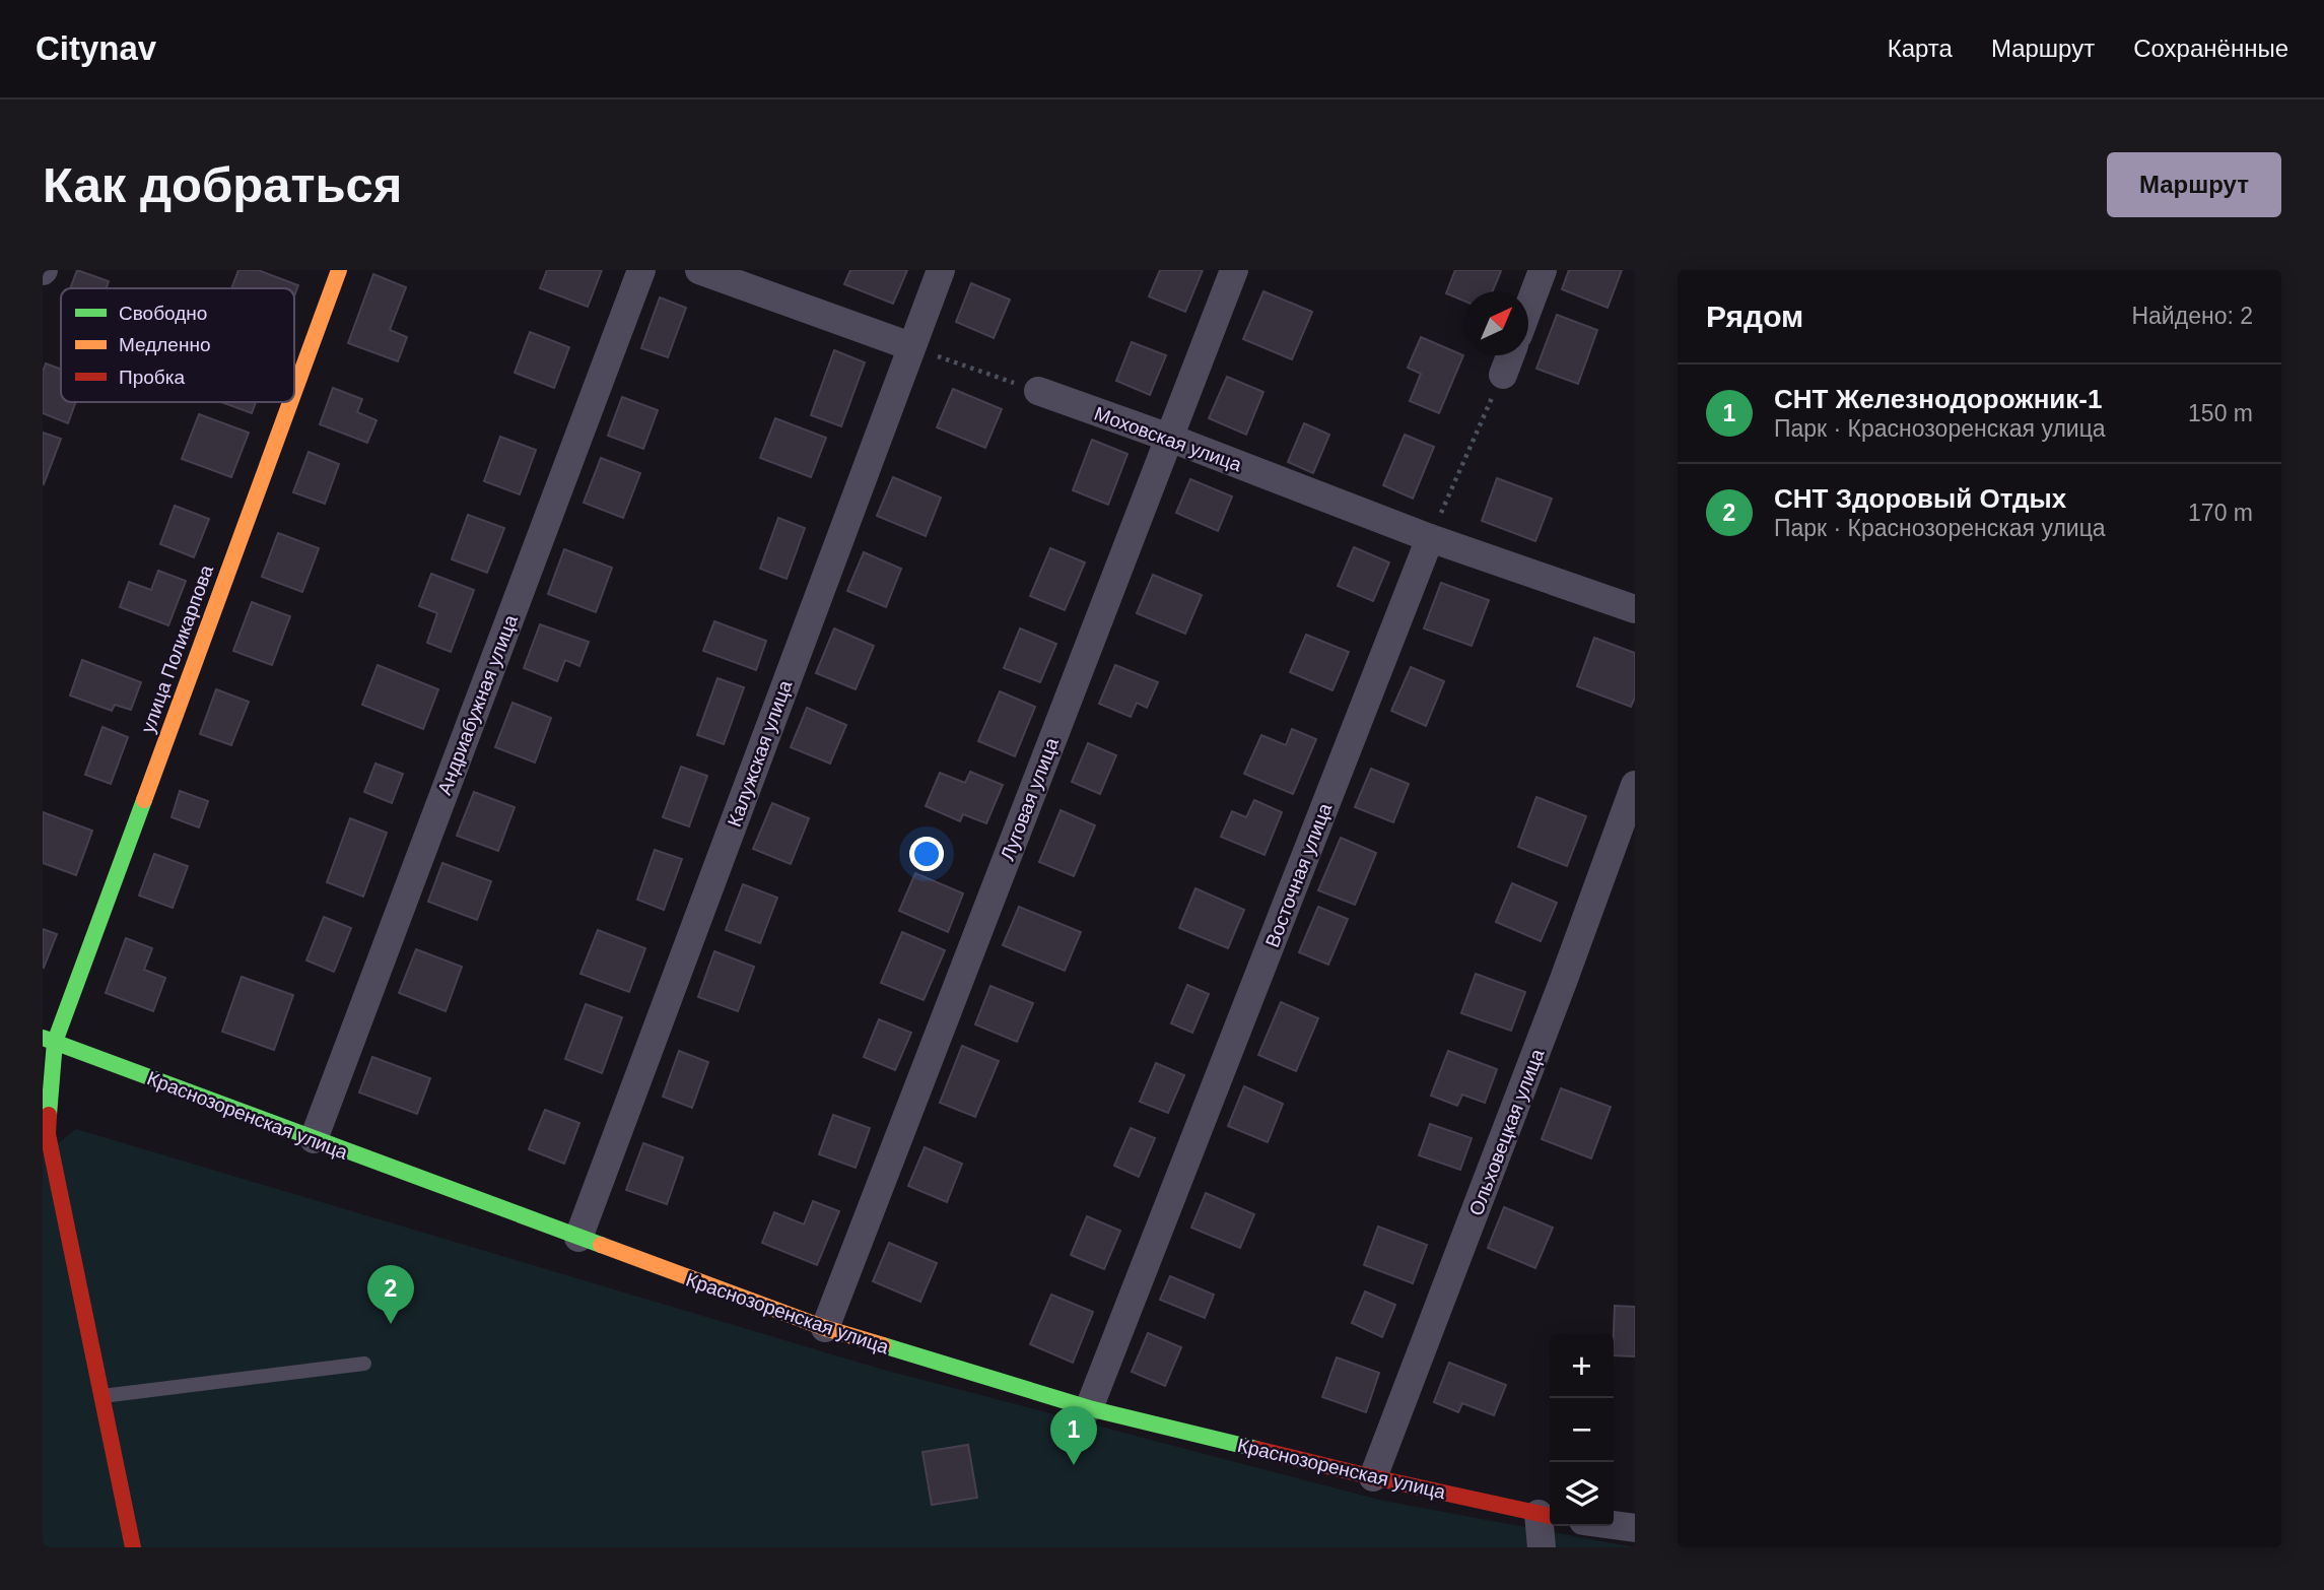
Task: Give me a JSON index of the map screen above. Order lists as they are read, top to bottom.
{
  "streets": {
    "street": [
      "Моховская улица",
      "улица Поликарпова",
      "Андриабужная улица",
      "Калужская улица",
      "Луговая улица",
      "Восточная улица",
      "Краснозоренская улица",
      "Ольховецкая улица"
    ]
  },
  "crossings": [
    ["Моховская улица", "Луговая улица"],
    ["Моховская улица", "Восточная улица"],
    ["улица Поликарпова", "Краснозоренская улица"],
    ["Андриабужная улица", "Краснозоренская улица"],
    ["Калужская улица", "Краснозоренская улица"],
    ["Луговая улица", "Краснозоренская улица"],
    ["Восточная улица", "Краснозоренская улица"],
    ["Краснозоренская улица", "Ольховецкая улица"]
  ],
  "legend": ["Свободно", "Медленно", "Пробка"],
  "north": "top right",
  "page": {
    "header": "Citynav",
    "nav": ["Карта", "Маршрут", "Сохранённые"],
    "buttons": "Маршрут",
    "title": "Как добраться",
    "heading": ["Рядом", "Найдено: 2"],
    "list": [
      {
        "mark": "1",
        "name": "СНТ Железнодорожник-1",
        "note": "Парк · Краснозоренская улица",
        "value": "150 m"
      },
      {
        "mark": "2",
        "name": "СНТ Здоровый Отдых",
        "note": "Парк · Краснозоренская улица",
        "value": "170 m"
      }
    ],
    "pins": ["2", "1"],
    "map_buttons": ["+", "−"]
  }
}
